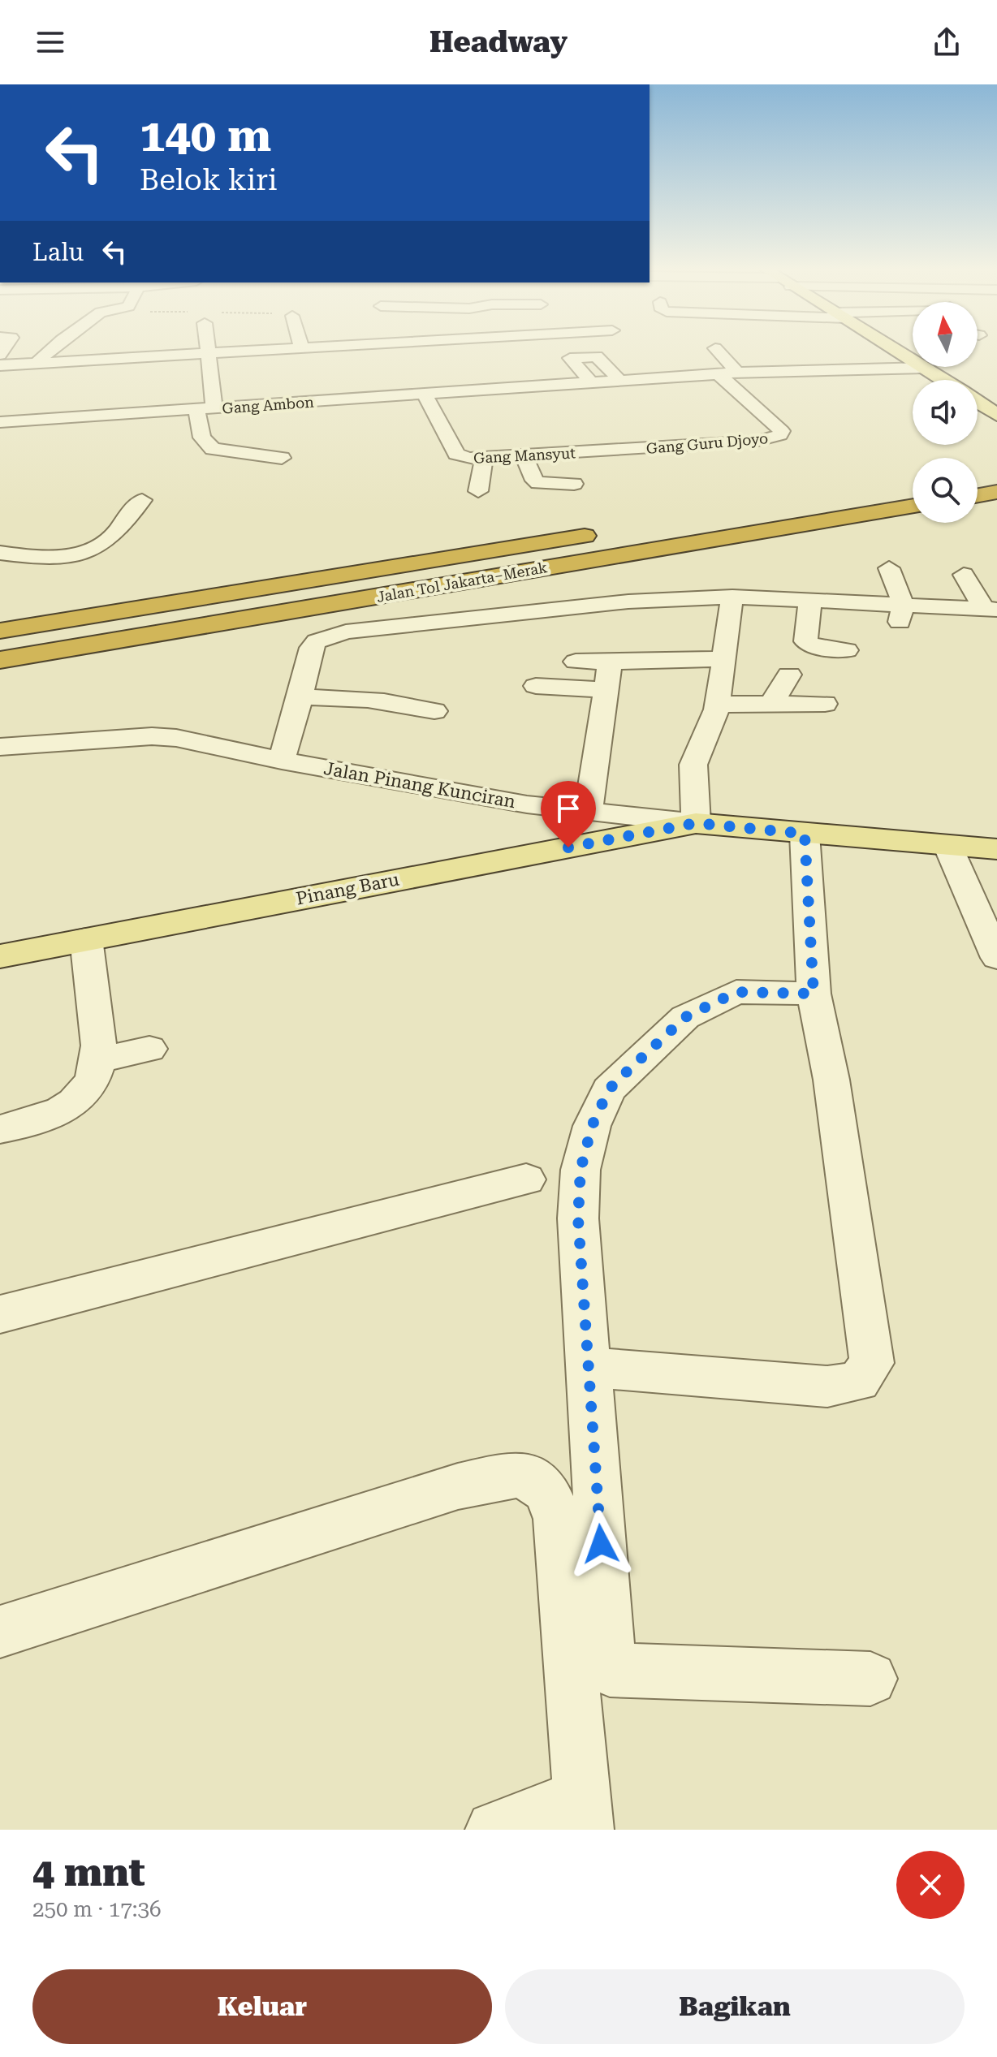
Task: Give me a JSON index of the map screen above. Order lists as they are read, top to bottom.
{
  "streets": {
    "highway": ["Jalan Tol Jakarta–Merak"],
    "main road": ["Jalan Pinang Kunciran", "Pinang Baru"],
    "street": ["Gang Ambon", "Gang Guru Djoyo", "Gang Mansyut"]
  },
  "crossings": [
    ["Gang Ambon", "Gang Guru Djoyo"],
    ["Gang Ambon", "Gang Mansyut"],
    ["Gang Guru Djoyo", "Gang Mansyut"],
    ["Jalan Pinang Kunciran", "Pinang Baru"]
  ],
  "north": "top",
  "page": {
    "header": "Headway",
    "turn": ["140 m", "Belok kiri"],
    "then": "Lalu",
    "heading": ["4 mnt", "250 m · 17:36"],
    "buttons": ["Keluar", "Bagikan"]
  }
}
